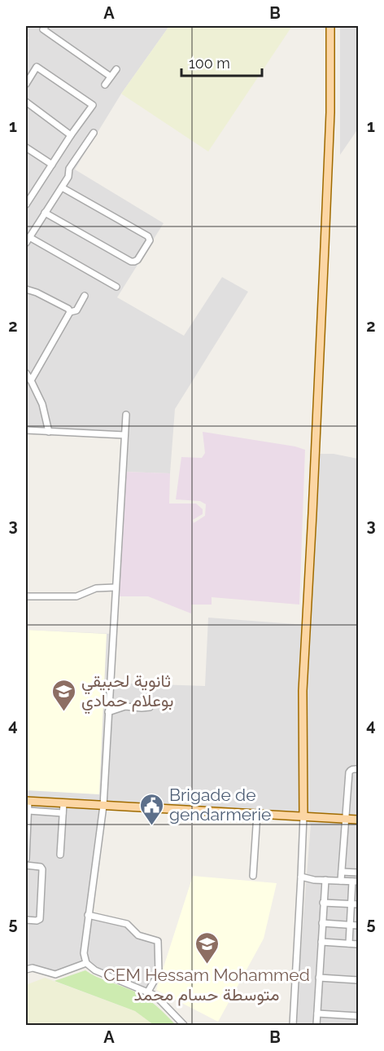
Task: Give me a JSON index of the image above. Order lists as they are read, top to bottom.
{
  "places": {
    "school or university": ["ثانوية لحبيقي بوعلام حمادي", "CEM Hessam Mohammed متوسطة حسام محمد"],
    "public building": ["Brigade de gendarmerie"]
  },
  "scale_bar": "100 m",
  "grid": {
    "columns": ["A", "B"],
    "rows": [
      "1",
      "2",
      "3",
      "4",
      "5"
    ]
  }
}
